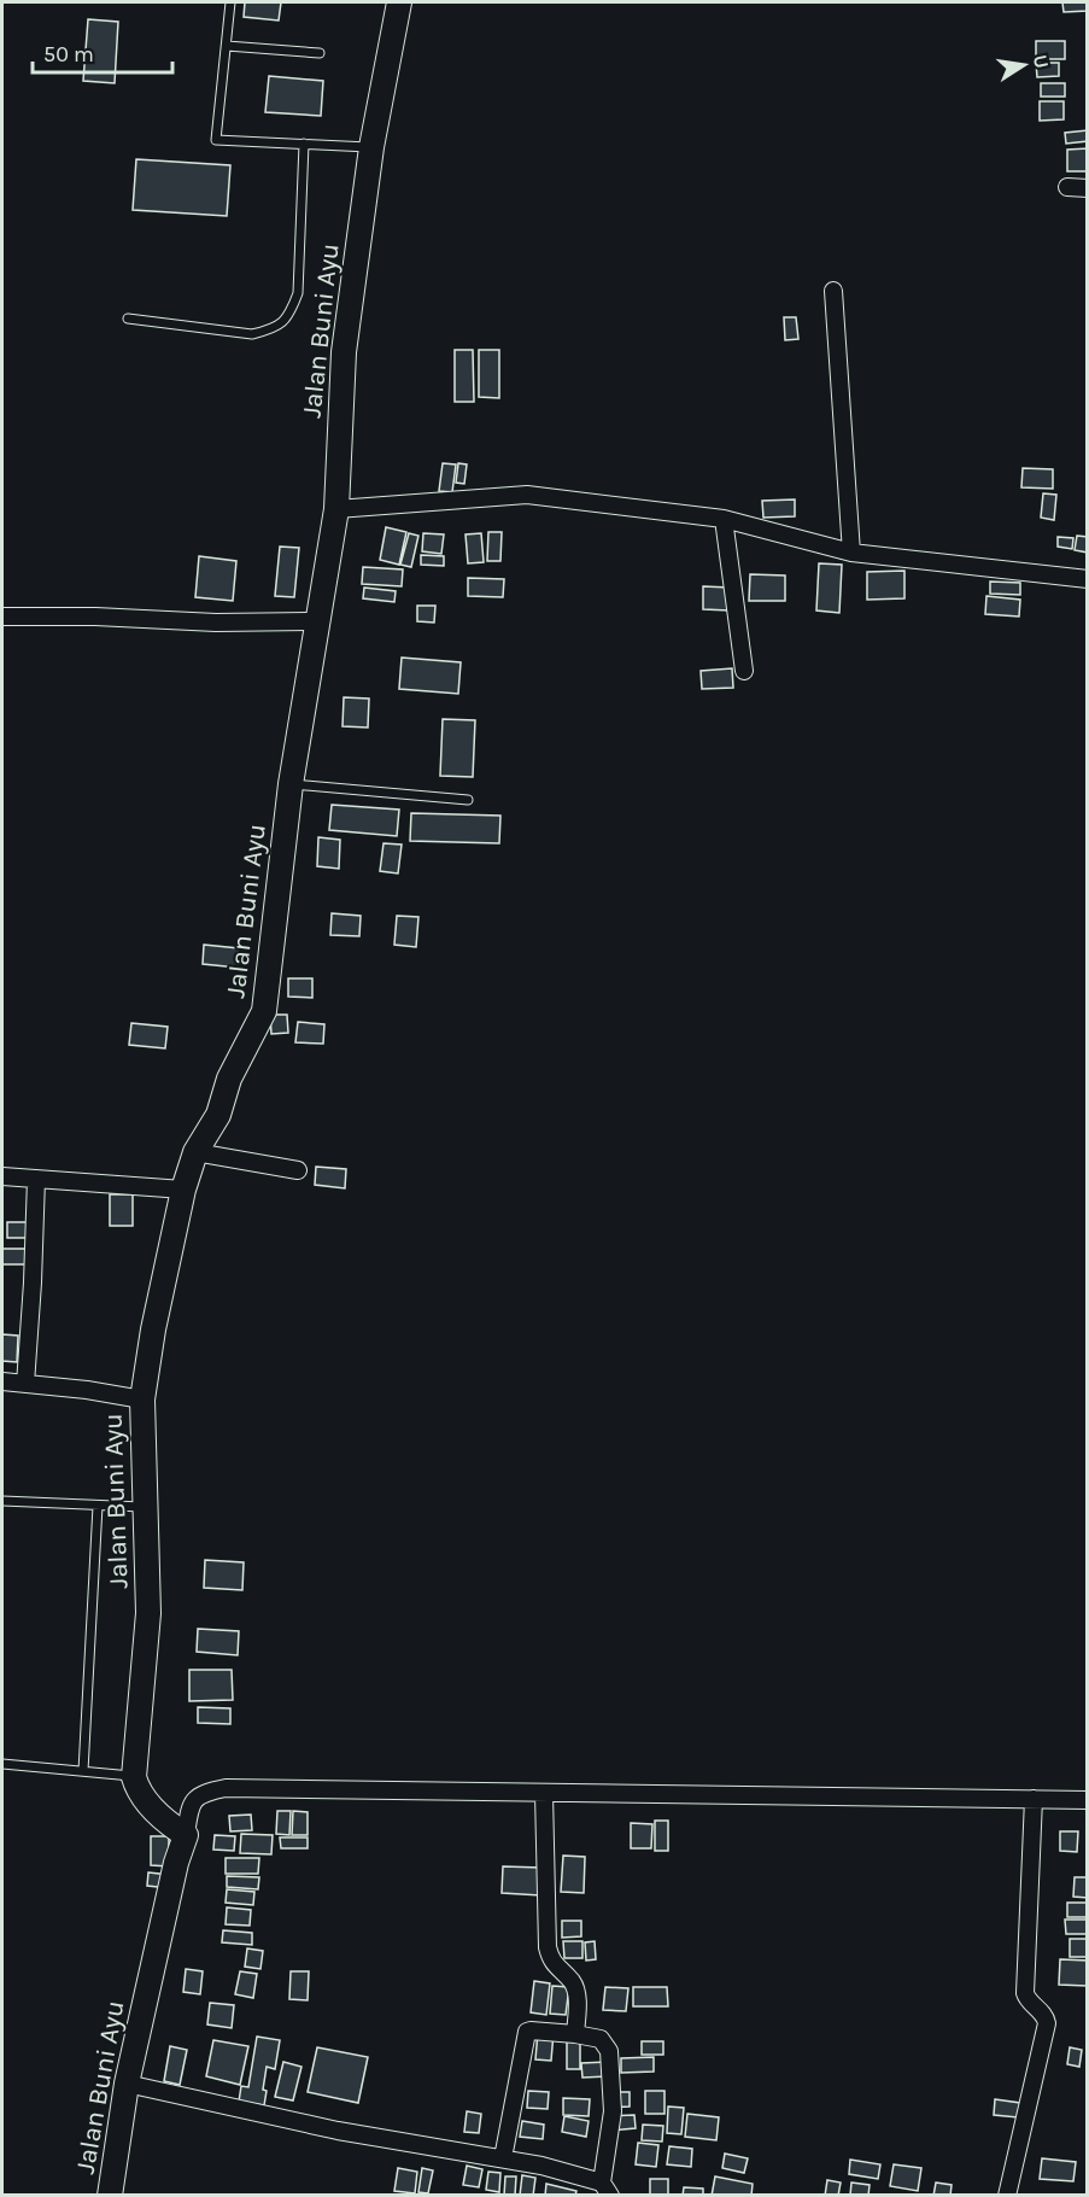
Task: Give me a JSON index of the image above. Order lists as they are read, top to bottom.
{
  "streets": {
    "main road": ["Jalan Buni Ayu"]
  },
  "scale_bar": "50 m",
  "north": "right"
}
